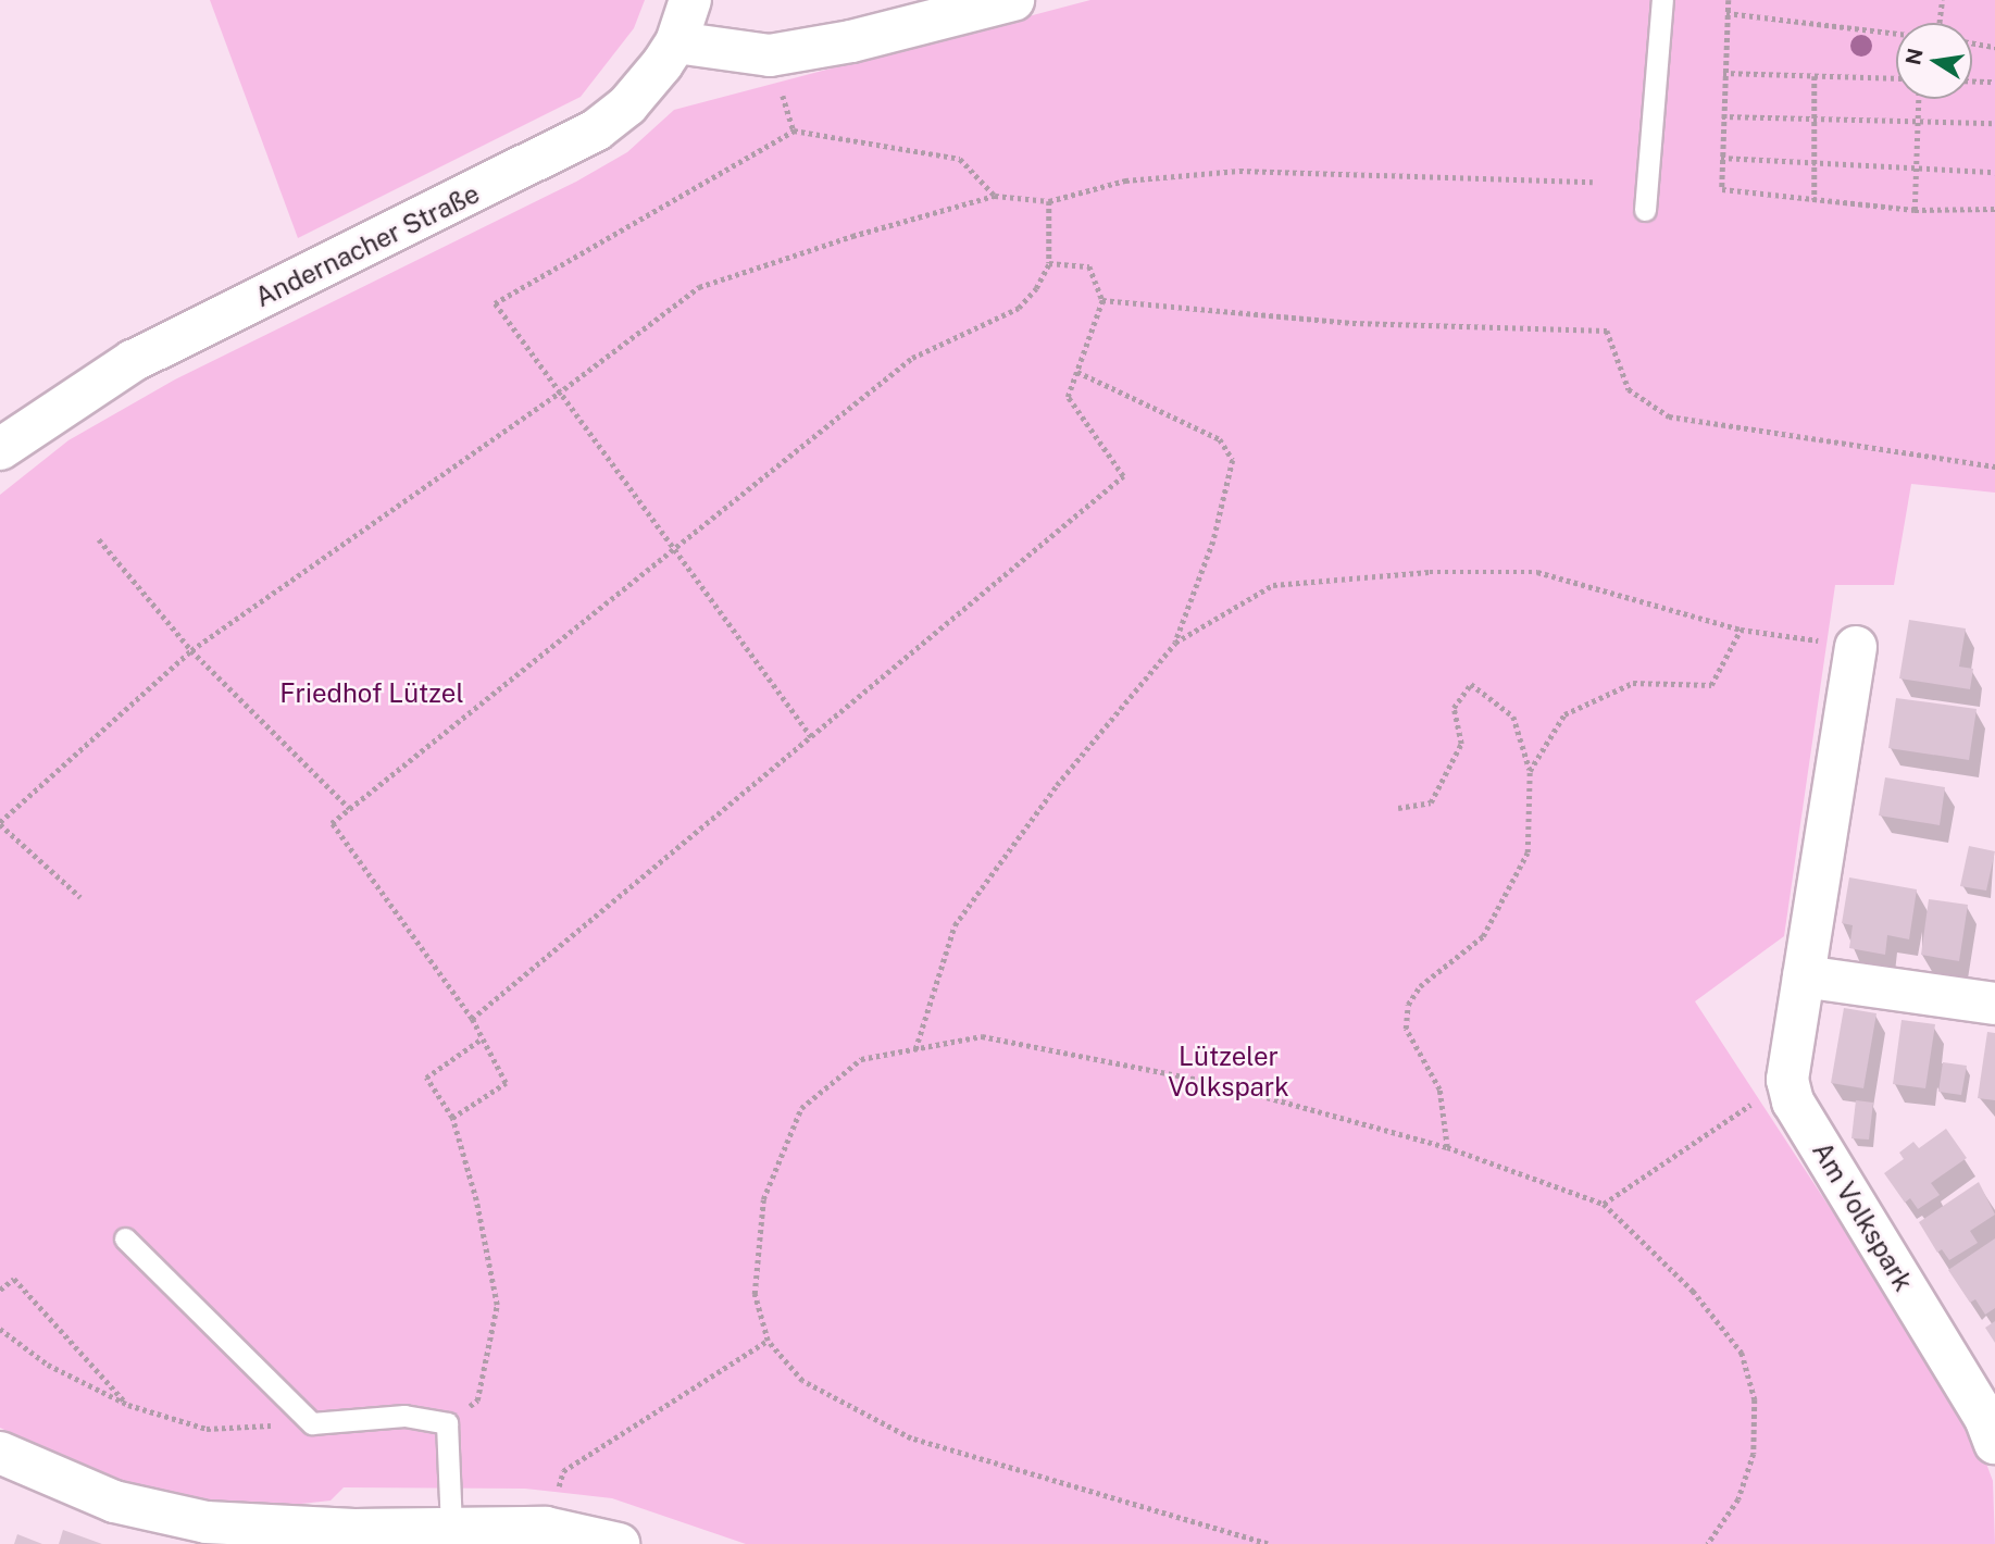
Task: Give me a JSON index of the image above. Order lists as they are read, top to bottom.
{
  "streets": {
    "street": ["Andernacher Straße", "Am Volkspark"]
  },
  "parks": ["Friedhof Lützel", "Lützeler Volkspark"],
  "north": "left"
}
